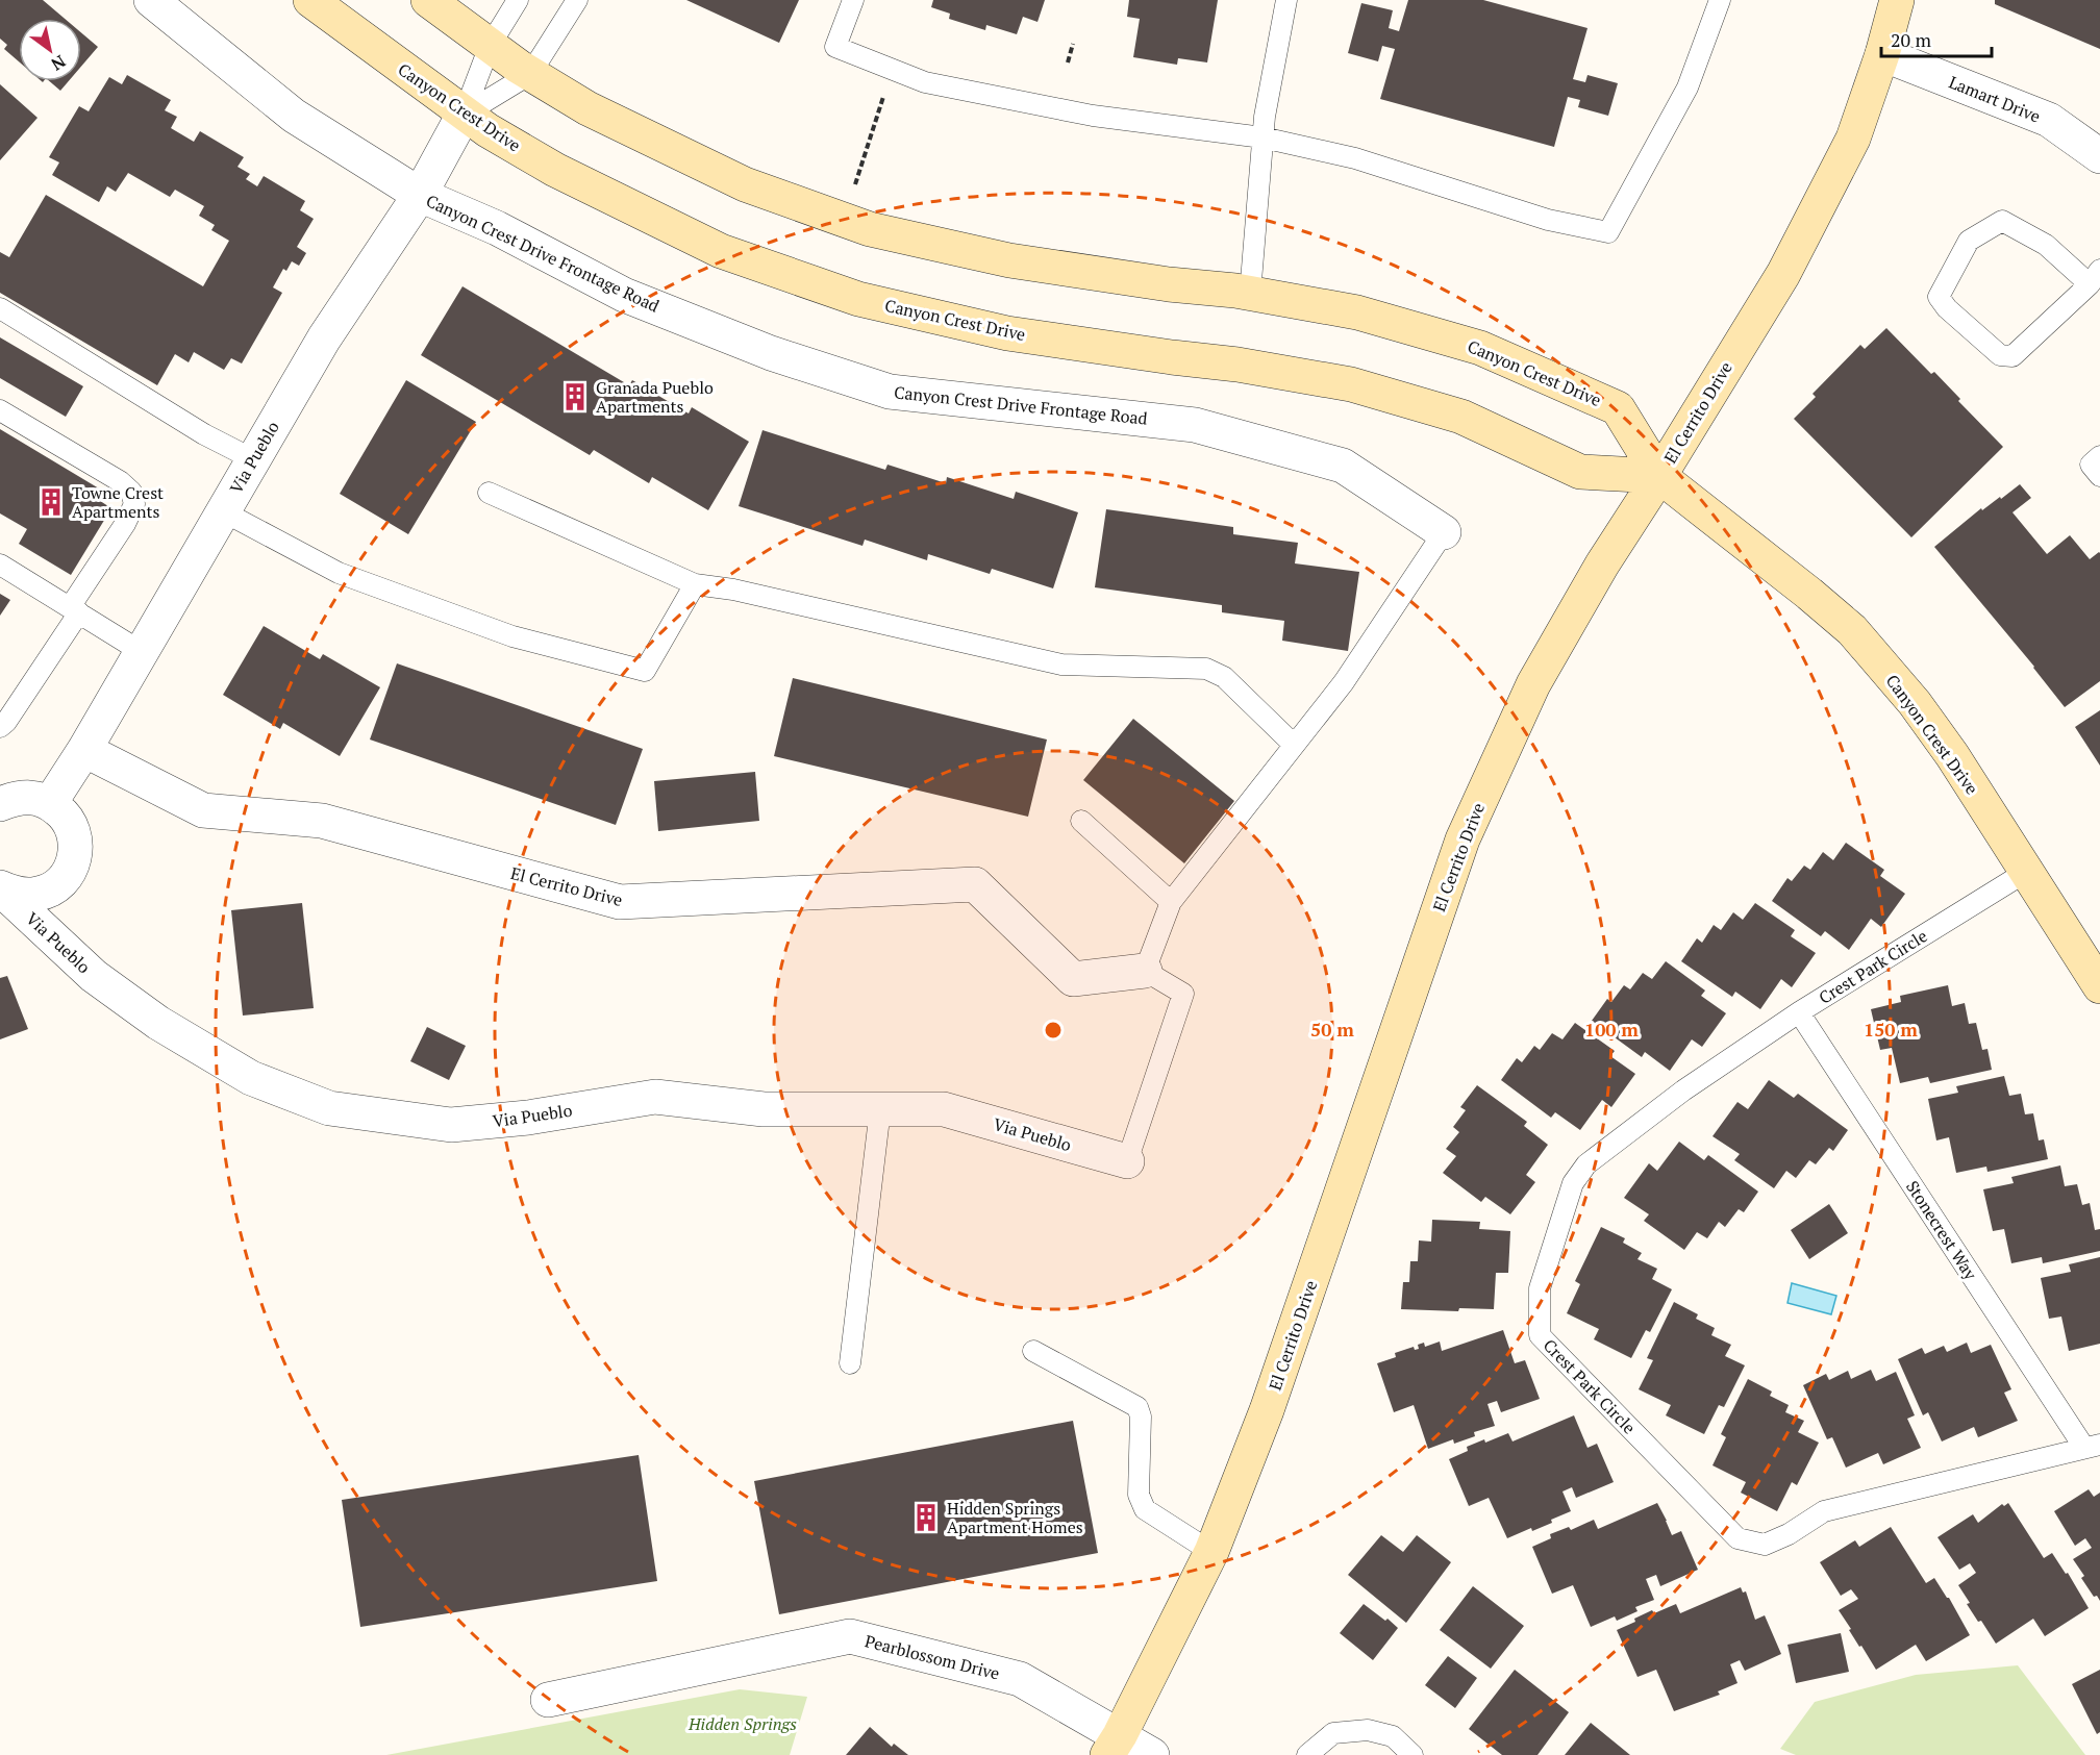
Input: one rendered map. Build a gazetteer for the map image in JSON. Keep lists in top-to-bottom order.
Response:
{
  "streets": {
    "main road": ["Canyon Crest Drive", "El Cerrito Drive"],
    "street": [
      "Lamart Drive",
      "Canyon Crest Drive Frontage Road",
      "Via Pueblo",
      "Pearblossom Drive"
    ],
    "lane": ["Crest Park Circle", "Stonecrest Way"]
  },
  "crossings": [
    ["Lamart Drive", "El Cerrito Drive"],
    ["Canyon Crest Drive", "El Cerrito Drive"],
    ["Canyon Crest Drive", "Via Pueblo"],
    ["Canyon Crest Drive", "Crest Park Circle"],
    ["Canyon Crest Drive Frontage Road", "Via Pueblo"],
    ["El Cerrito Drive", "Via Pueblo"],
    ["El Cerrito Drive", "Pearblossom Drive"],
    ["Crest Park Circle", "Stonecrest Way"]
  ],
  "parks": ["Hidden Springs"],
  "places": {
    "building": ["Granada Pueblo Apartments", "Towne Crest Apartments", "Hidden Springs Apartment Homes"]
  },
  "scale_bar": "20 m",
  "north": "bottom right",
  "rings": ["50 m", "100 m", "150 m"]
}
